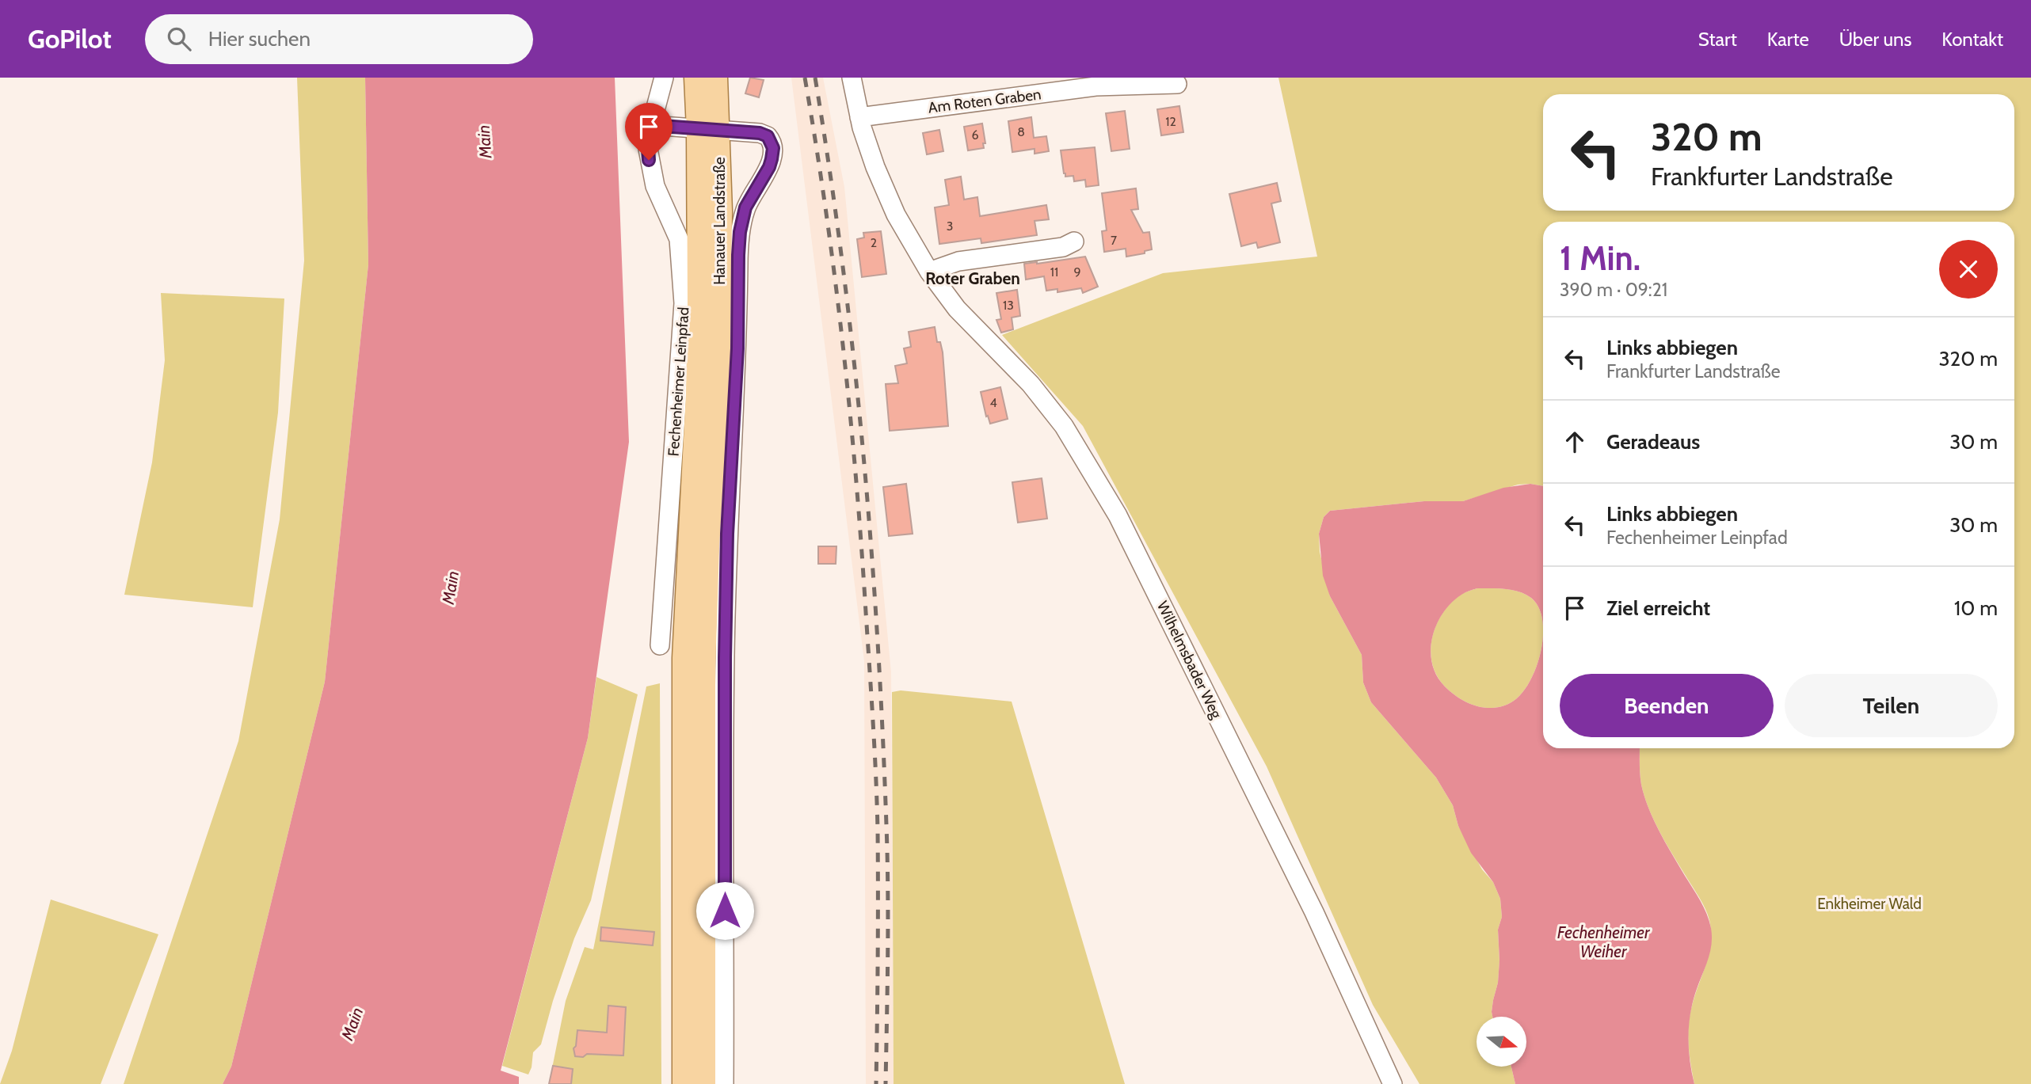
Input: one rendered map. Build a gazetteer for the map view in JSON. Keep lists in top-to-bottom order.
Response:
{
  "streets": {
    "main road": ["Hanauer Landstraße"],
    "street": ["Am Roten Graben", "Fechenheimer Leinpfad", "Wilhelmsbader Weg"]
  },
  "crossings": [
    ["Am Roten Graben", "Wilhelmsbader Weg"]
  ],
  "districts": ["Roter Graben"],
  "water": ["Main", "Fechenheimer Weiher"],
  "parks": ["Enkheimer Wald"],
  "house_numbers": [
    "12",
    "8",
    "6",
    "3",
    "7",
    "2",
    "11",
    "9",
    "13",
    "4"
  ],
  "north": "right",
  "page": {
    "header": "GoPilot",
    "search": "Hier suchen",
    "nav": [
      "Start",
      "Karte",
      "Über uns",
      "Kontakt"
    ],
    "turn": ["320 m", "Frankfurter Landstraße"],
    "heading": ["1 Min.", "390 m · 09:21"],
    "list": [
      {
        "name": "Links abbiegen",
        "note": "Frankfurter Landstraße",
        "value": "320 m"
      },
      {
        "name": "Geradeaus",
        "value": "30 m"
      },
      {
        "name": "Links abbiegen",
        "note": "Fechenheimer Leinpfad",
        "value": "30 m"
      },
      {
        "name": "Ziel erreicht",
        "value": "10 m"
      }
    ],
    "buttons": ["Beenden", "Teilen"]
  }
}
